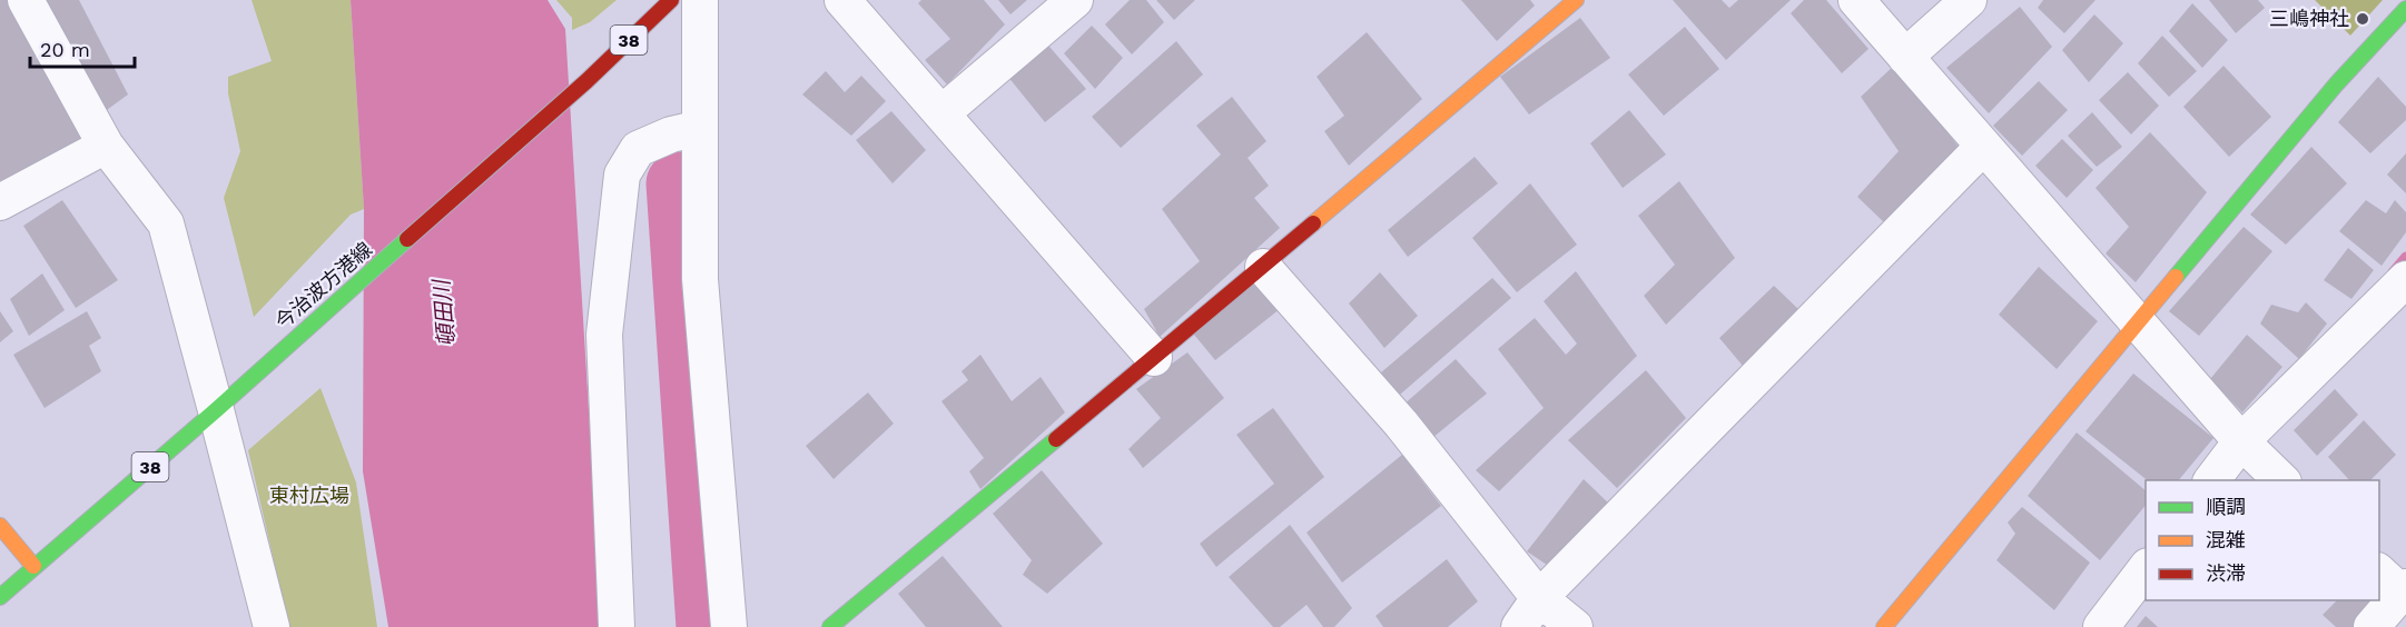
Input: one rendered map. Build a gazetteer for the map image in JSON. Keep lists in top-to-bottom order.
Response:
{
  "streets": {
    "street": ["38", "今治波方港線"]
  },
  "water": ["頓田川"],
  "parks": ["東村広場"],
  "places": ["三嶋神社"],
  "legend": ["順調", "混雑", "渋滞"],
  "scale_bar": "20 m"
}
